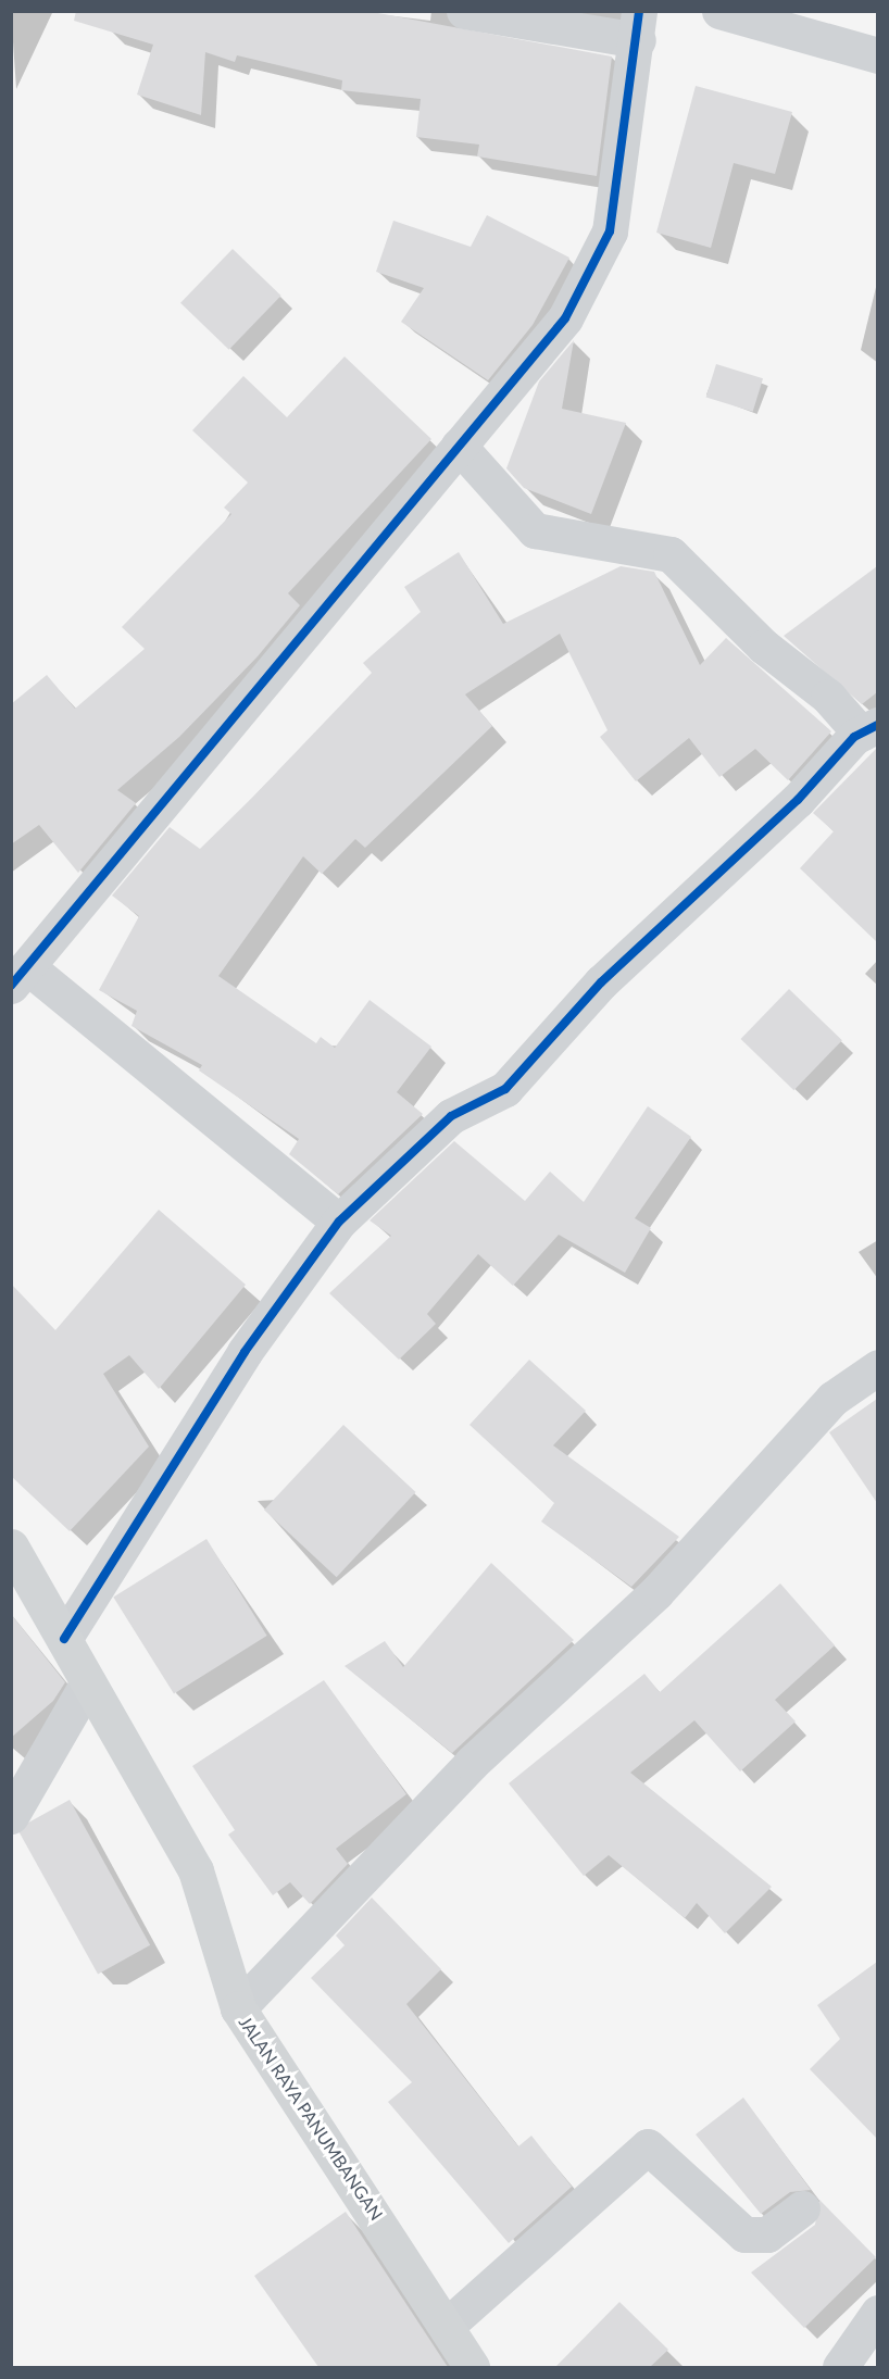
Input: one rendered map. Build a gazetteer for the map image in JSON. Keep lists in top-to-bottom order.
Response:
{
  "streets": {
    "main road": ["JALAN RAYA PANUMBANGAN"]
  }
}
